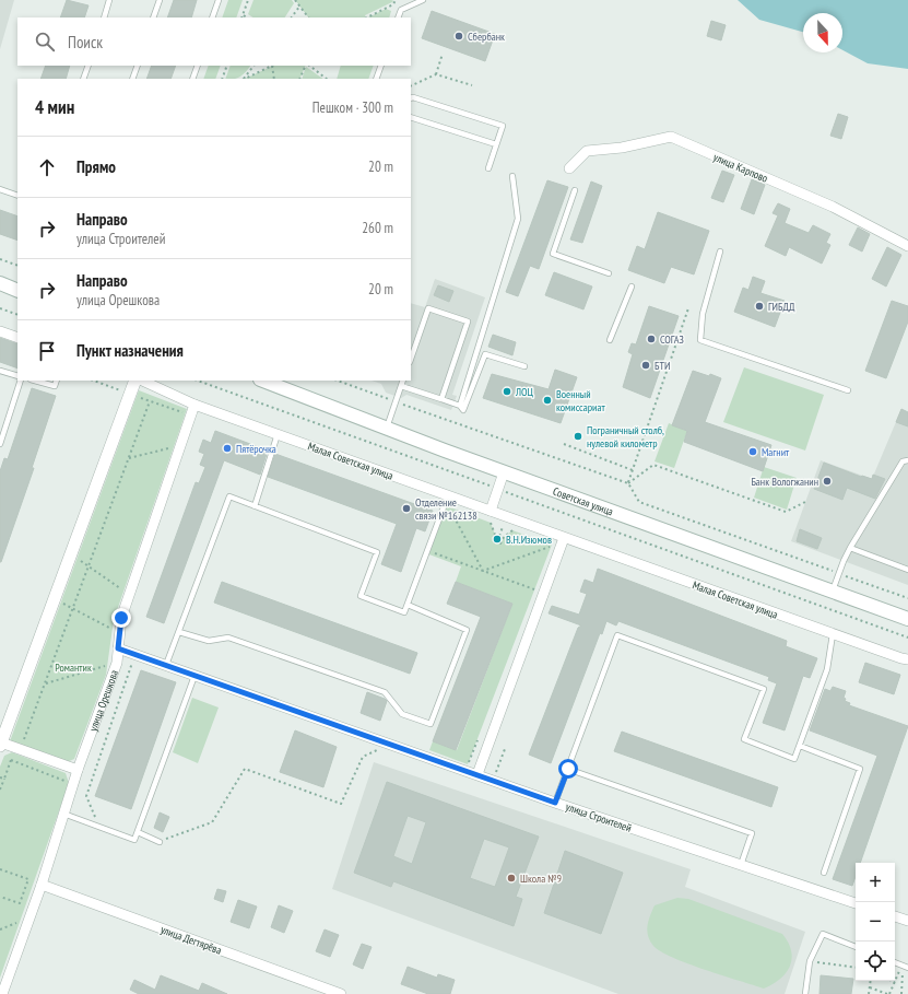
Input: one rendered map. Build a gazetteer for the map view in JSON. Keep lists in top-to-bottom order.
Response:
{
  "streets": {
    "main road": ["Советская улица"],
    "street": [
      "улица Карпово",
      "Малая Советская улица",
      "улица Орешкова",
      "улица Строителей",
      "улица Дегтярёва"
    ]
  },
  "crossings": [
    ["Малая Советская улица", "улица Орешкова"],
    ["улица Орешкова", "улица Строителей"],
    ["улица Орешкова", "улица Дегтярёва"]
  ],
  "parks": ["Романтик"],
  "places": [
    "Сбербанк",
    "ГИБДД",
    "СОГАЗ",
    "БТИ",
    "ЛОЦ",
    "Военный комиссариат",
    "Пограничный столб, нулевой километр",
    "Пятёрочка",
    "Магнит",
    "Банк Вологжанин",
    "Отделение связи №162138",
    "В.Н.Изюмов",
    "Школа №9"
  ],
  "north": "bottom",
  "page": {
    "search": "Поиск",
    "heading": ["4 мин", "Пешком · 300 m"],
    "list": [
      ["Прямо", "20 m"],
      ["Направо", "улица Строителей", "260 m"],
      ["Направо", "улица Орешкова", "20 m"],
      "Пункт назначения"
    ],
    "map_buttons": ["+", "−"]
  }
}
